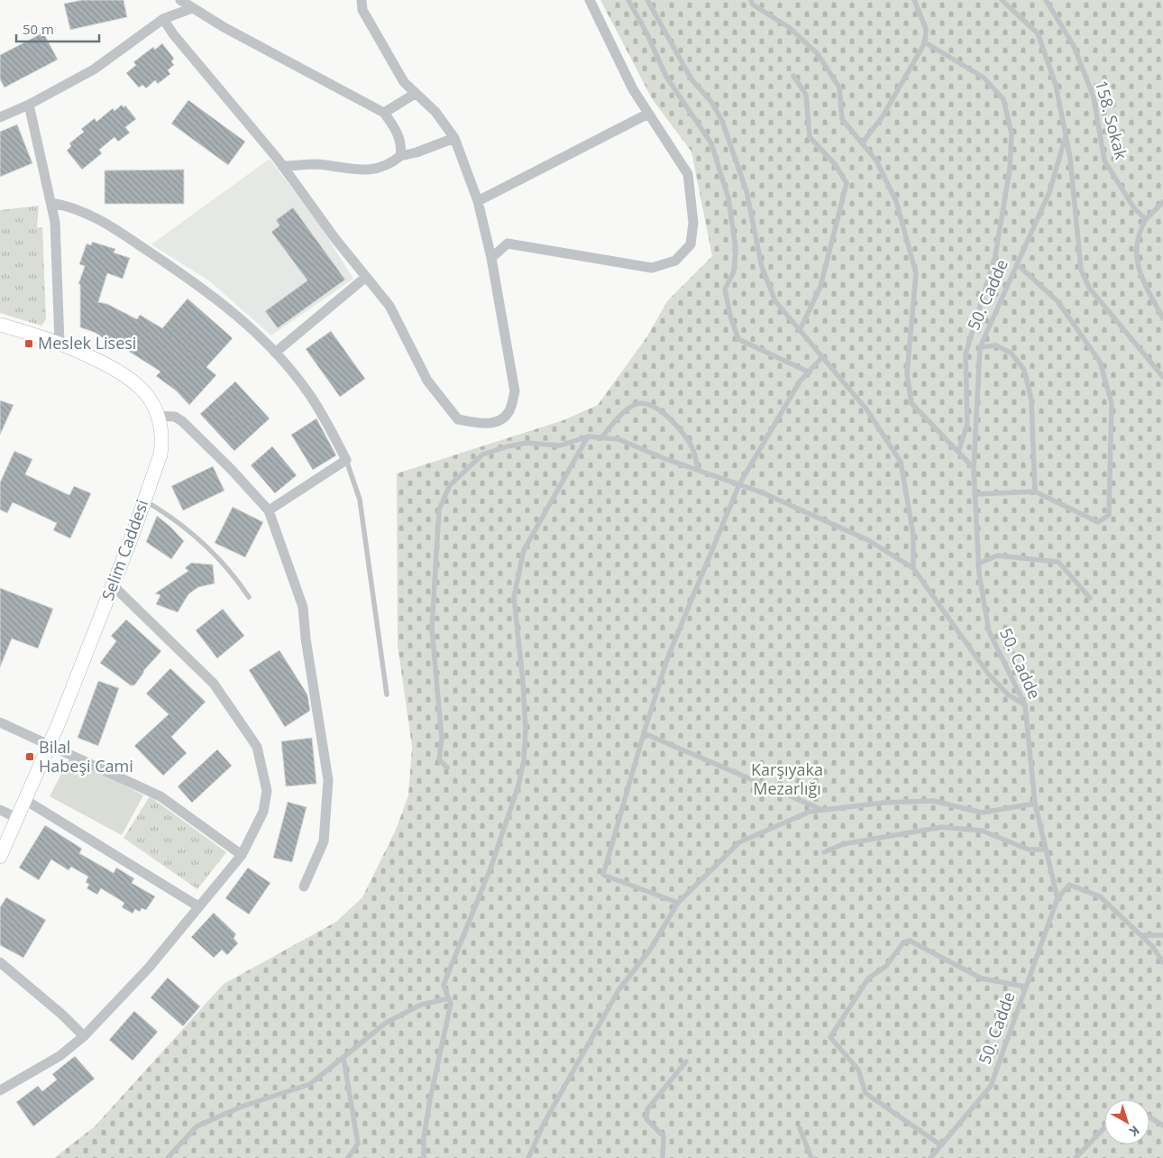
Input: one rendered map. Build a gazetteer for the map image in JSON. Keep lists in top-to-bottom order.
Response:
{
  "streets": {
    "main road": ["Selim Caddesi"],
    "lane": ["158. Sokak", "50. Cadde"]
  },
  "parks": ["Karşıyaka Mezarlığı"],
  "places": {
    "transit": ["Meslek Lisesi", "Bilal Habeşi Cami"]
  },
  "scale_bar": "50 m",
  "north": "bottom right"
}
